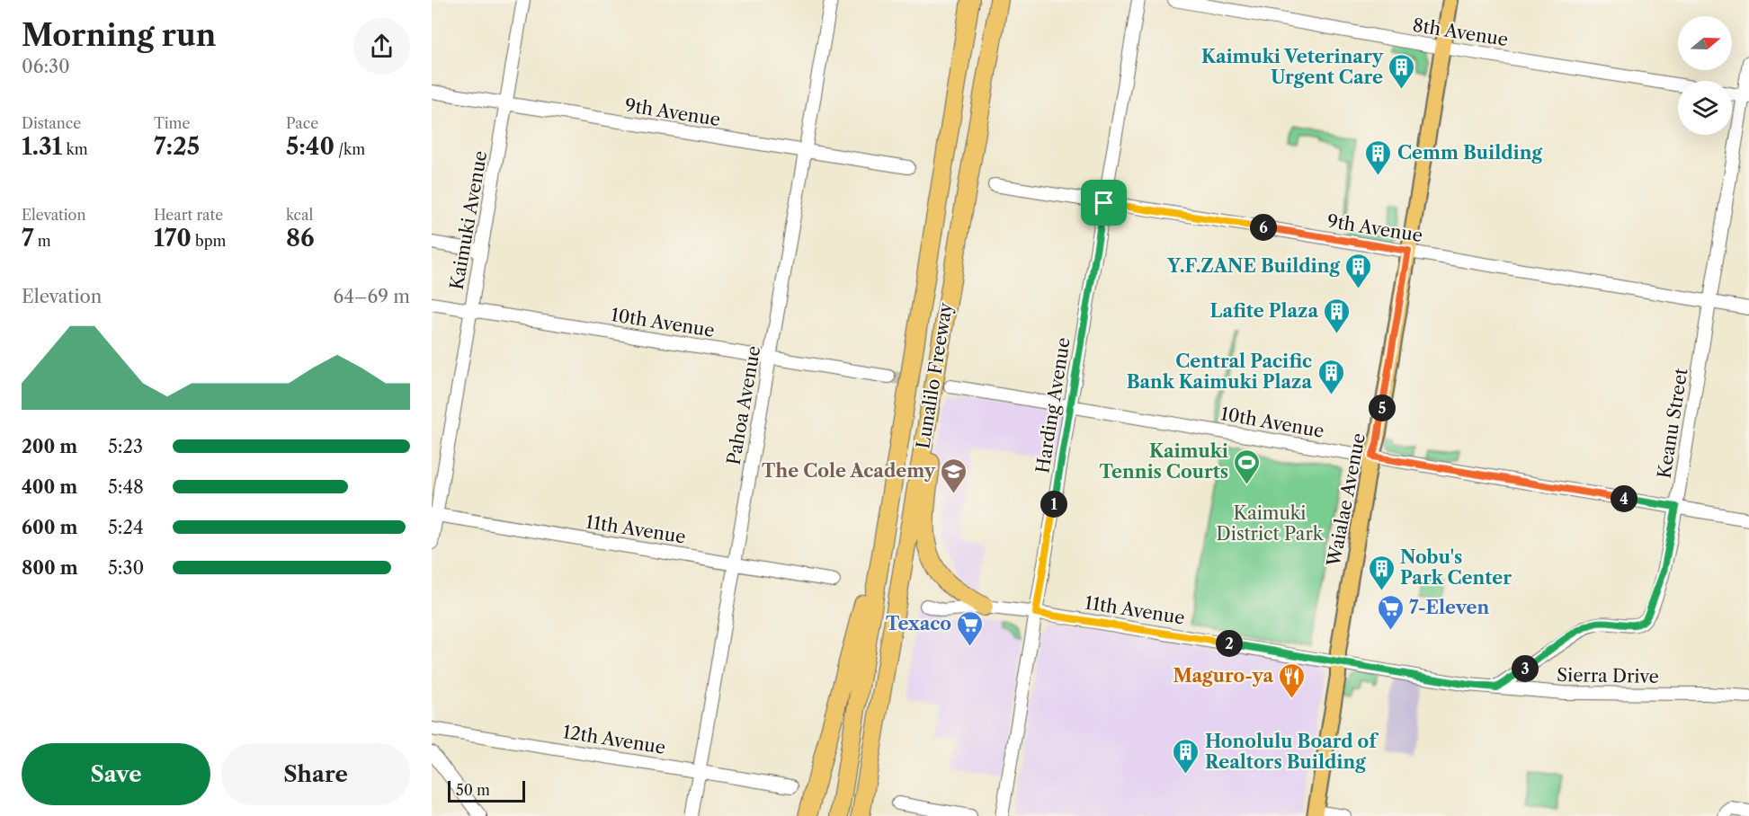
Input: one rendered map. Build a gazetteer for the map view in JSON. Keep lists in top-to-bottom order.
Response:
{
  "streets": {
    "highway": ["Lunalilo Freeway"],
    "main road": ["Waialae Avenue"],
    "street": [
      "8th Avenue",
      "9th Avenue",
      "Kaimuki Avenue",
      "10th Avenue",
      "Pahoa Avenue",
      "Harding Avenue",
      "Keanu Street",
      "11th Avenue",
      "Sierra Drive",
      "12th Avenue"
    ]
  },
  "crossings": [
    ["8th Avenue", "Waialae Avenue"],
    ["9th Avenue", "Kaimuki Avenue"],
    ["9th Avenue", "Pahoa Avenue"],
    ["9th Avenue", "Harding Avenue"],
    ["9th Avenue", "Keanu Street"],
    ["9th Avenue", "Waialae Avenue"],
    ["Kaimuki Avenue", "10th Avenue"],
    ["Kaimuki Avenue", "11th Avenue"],
    ["10th Avenue", "Pahoa Avenue"],
    ["10th Avenue", "Harding Avenue"],
    ["10th Avenue", "Keanu Street"],
    ["10th Avenue", "Waialae Avenue"],
    ["Pahoa Avenue", "11th Avenue"],
    ["Pahoa Avenue", "12th Avenue"],
    ["Harding Avenue", "11th Avenue"],
    ["Keanu Street", "Sierra Drive"],
    ["Waialae Avenue", "11th Avenue"],
    ["Waialae Avenue", "Sierra Drive"],
    ["11th Avenue", "Sierra Drive"]
  ],
  "parks": ["Kaimuki District Park"],
  "places": {
    "building": [
      "Kaimuki Veterinary Urgent Care",
      "Cemm Building",
      "Y.F.ZANE Building",
      "Lafite Plaza",
      "Central Pacific Bank Kaimuki Plaza",
      "Nobu's Park Center",
      "Honolulu Board of Realtors Building"
    ],
    "sports": ["Kaimuki Tennis Courts"],
    "school or university": ["The Cole Academy"],
    "supermarket": ["7-Eleven", "Texaco"],
    "restaurant": ["Maguro-ya"]
  },
  "scale_bar": "50 m",
  "north": "right",
  "page": {
    "heading": ["Morning run", "06:30"],
    "stats": [
      ["Distance", "1.31 km"],
      ["Time", "7:25"],
      ["Pace", "5:40 /km"],
      ["Elevation", "7 m"],
      ["Heart rate", "170 bpm"],
      ["kcal", "86"]
    ],
    "pins": [
      "6",
      "5",
      "4",
      "1",
      "2",
      "3"
    ],
    "chart": ["Elevation", "64–69 m"],
    "list": [
      {
        "name": "200 m",
        "note": "5:23"
      },
      {
        "name": "400 m",
        "note": "5:48"
      },
      {
        "name": "600 m",
        "note": "5:24"
      },
      {
        "name": "800 m",
        "note": "5:30"
      }
    ],
    "buttons": ["Save", "Share"],
    "scale": "50 m"
  }
}
